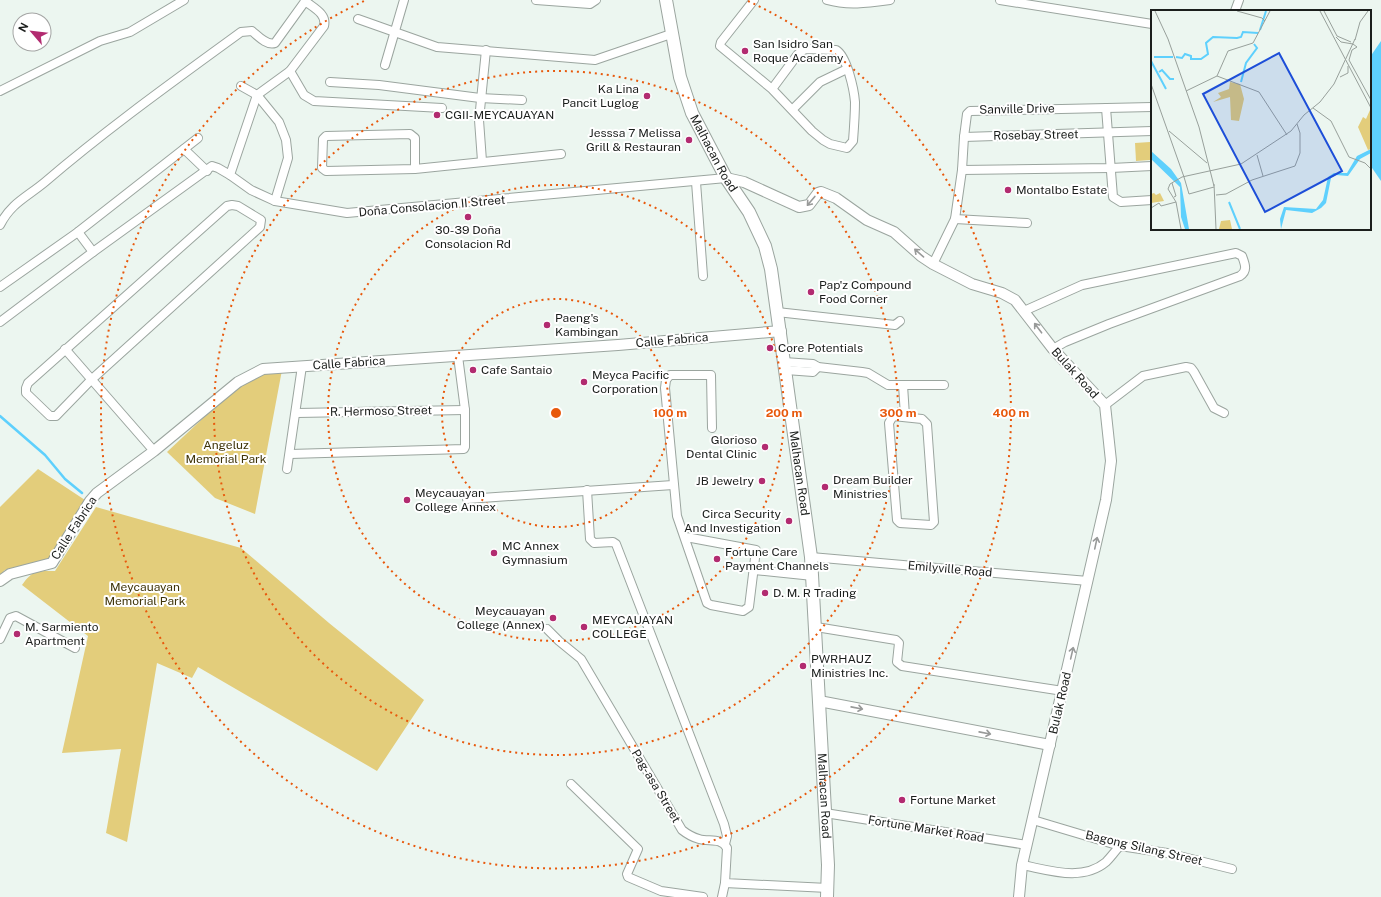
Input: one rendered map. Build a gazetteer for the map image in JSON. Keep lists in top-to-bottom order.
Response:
{
  "streets": {
    "main road": ["Malhacan Road"],
    "street": [
      "Sanville Drive",
      "Rosebay Street",
      "Doña Consolacion II Street",
      "Calle Fabrica",
      "Bulak Road",
      "R. Hermoso Street",
      "Emilyville Road",
      "Pag-asa Street",
      "Fortune Market Road",
      "Bagong Silang Street"
    ]
  },
  "crossings": [
    ["Sanville Drive", "Rosebay Street"],
    ["Sanville Drive", "Bulak Road"],
    ["Malhacan Road", "Doña Consolacion II Street"],
    ["Malhacan Road", "Calle Fabrica"],
    ["Malhacan Road", "Bulak Road"],
    ["Malhacan Road", "Emilyville Road"],
    ["Malhacan Road", "Fortune Market Road"],
    ["Doña Consolacion II Street", "Bulak Road"],
    ["Bulak Road", "Emilyville Road"],
    ["Bulak Road", "Fortune Market Road"],
    ["Bulak Road", "Bagong Silang Street"]
  ],
  "parks": ["Angeluz Memorial Park", "Meycauayan Memorial Park"],
  "places": [
    "San Isidro San Roque Academy",
    "Ka Lina Pancit Luglog",
    "CGII-MEYCAUAYAN",
    "Jesssa 7 Melissa Grill & Restauran",
    "Montalbo Estate",
    "30-39 Doña Consolacion Rd",
    "Pap'z Compound Food Corner",
    "Paeng's Kambingan",
    "Core Potentials",
    "Cafe Santaio",
    "Meyca Pacific Corporation",
    "Glorioso Dental Clinic",
    "JB Jewelry",
    "Dream Builder Ministries",
    "Meycauayan College Annex",
    "Circa Security And Investigation",
    "MC Annex Gymnasium",
    "Fortune Care Payment Channels",
    "D. M. R Trading",
    "Meycauayan College (Annex)",
    "MEYCAUAYAN COLLEGE",
    "M. Sarmiento Apartment",
    "PWRHAUZ Ministries Inc.",
    "Fortune Market"
  ],
  "north": "top left",
  "rings": [
    "100 m",
    "200 m",
    "300 m",
    "400 m"
  ]
}
